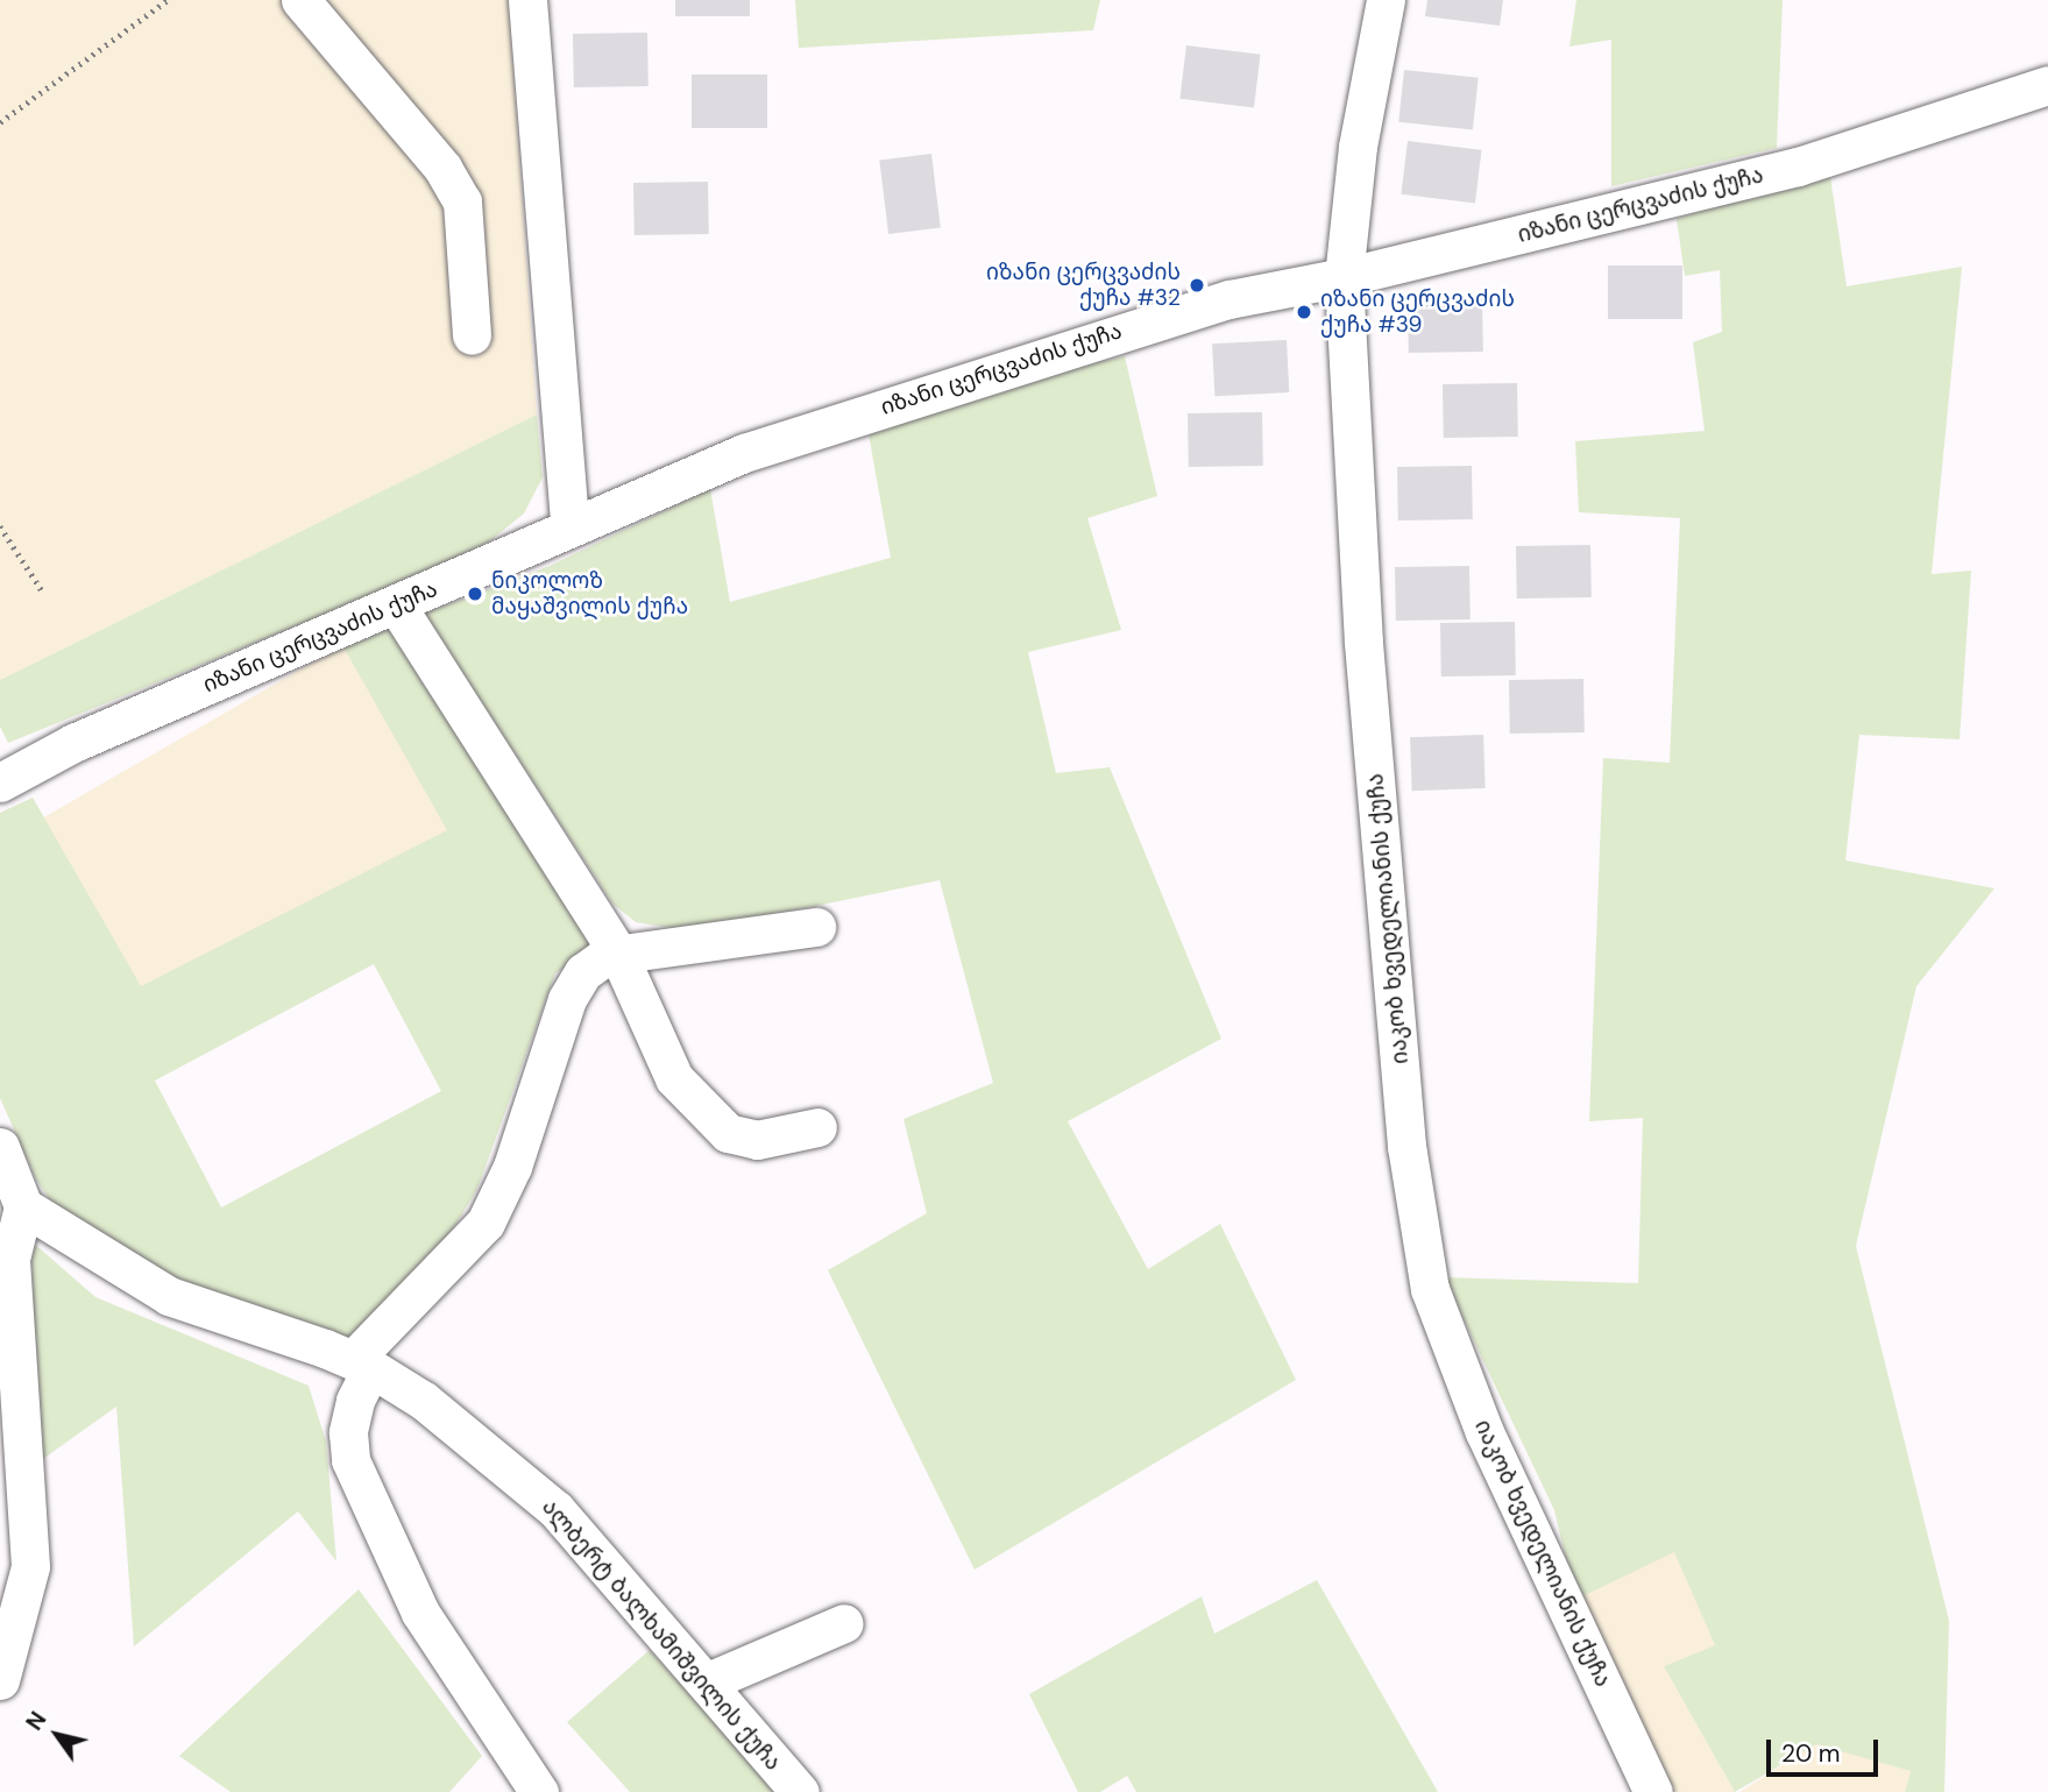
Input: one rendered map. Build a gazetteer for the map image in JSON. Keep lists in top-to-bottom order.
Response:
{
  "streets": {
    "street": ["იზანი ცერცვაძის ქუჩა", "იაკობ ხვედელიანის ქუჩა", "ალბერტ ბალხამიშვილის ქუჩა"]
  },
  "crossings": [
    ["იზანი ცერცვაძის ქუჩა", "იაკობ ხვედელიანის ქუჩა"]
  ],
  "places": ["იზანი ცერცვაძის ქუჩა #32", "იზანი ცერცვაძის ქუჩა #39", "ნიკოლოზ მაყაშვილის ქუჩა"],
  "scale_bar": "20 m",
  "north": "top left"
}
